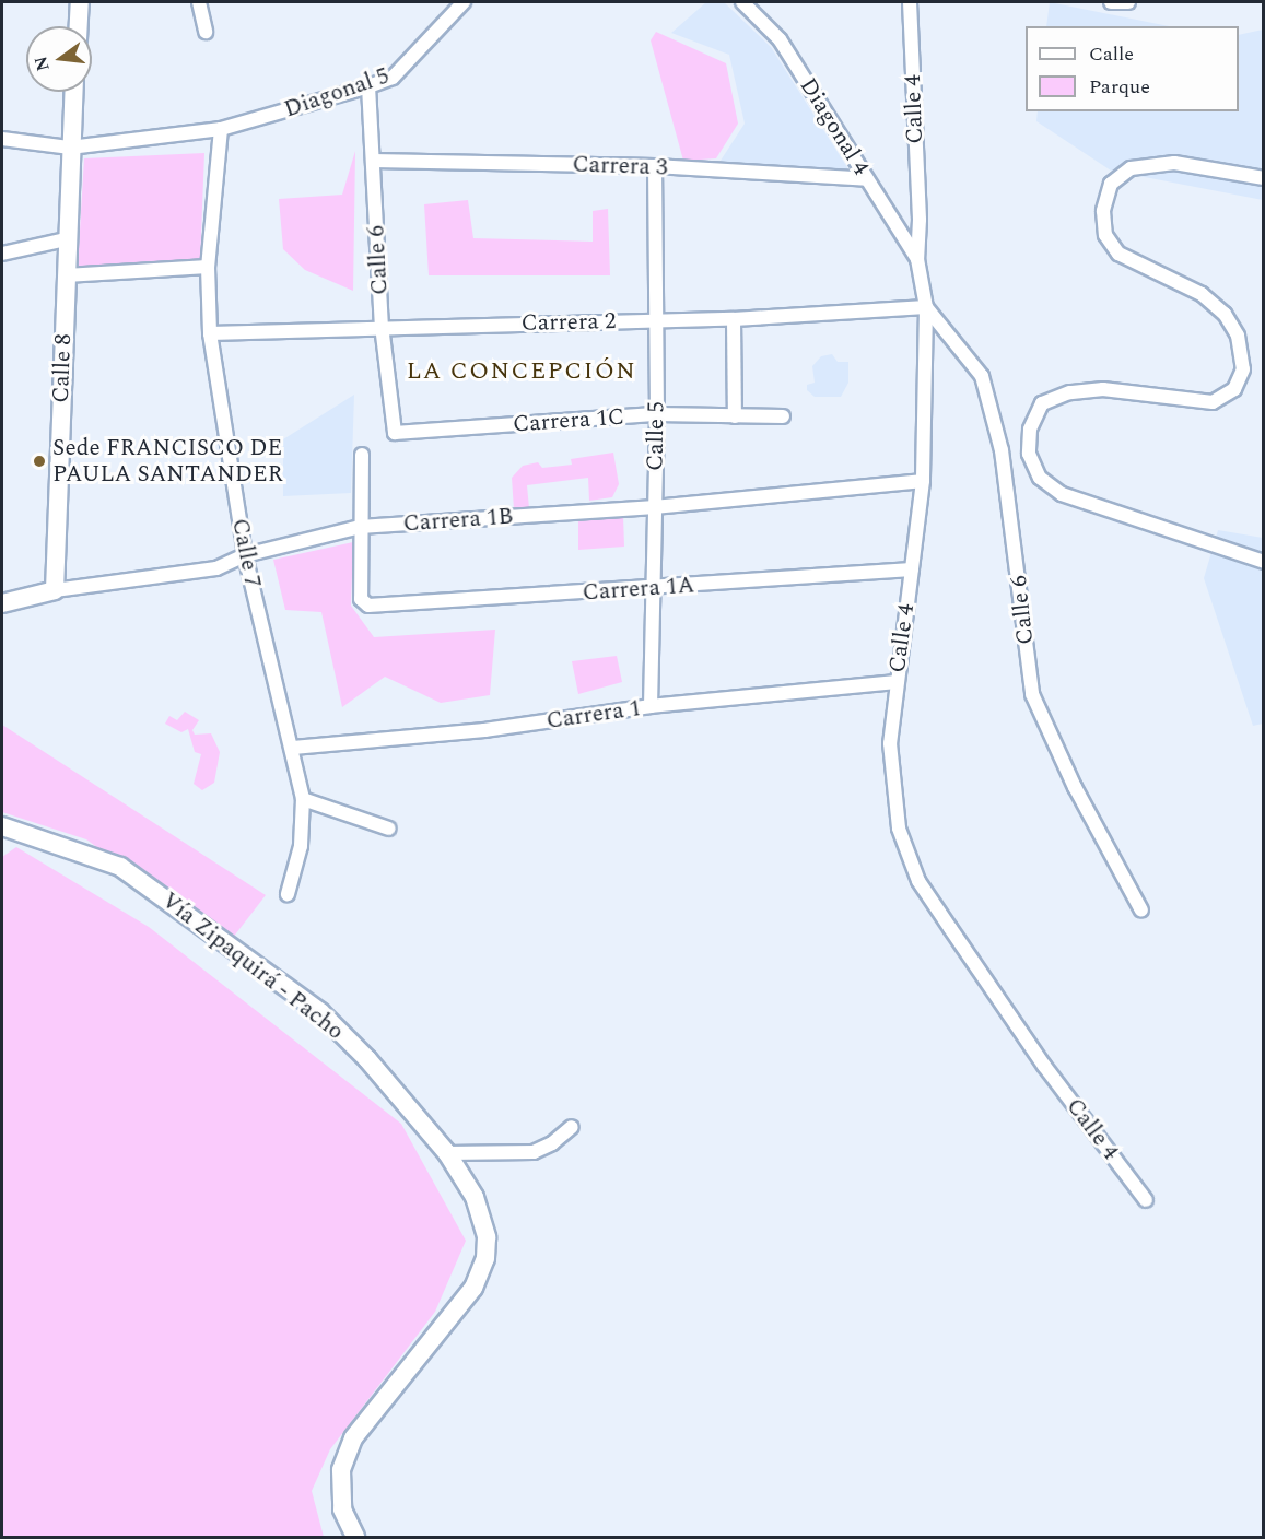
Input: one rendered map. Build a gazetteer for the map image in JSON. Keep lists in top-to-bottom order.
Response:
{
  "streets": {
    "main road": ["Calle 8", "Carrera 1B", "Vía Zipaquirá - Pacho"],
    "street": [
      "Diagonal 5",
      "Calle 4",
      "Diagonal 4",
      "Carrera 3",
      "Calle 6",
      "Carrera 2",
      "Carrera 1C",
      "Calle 5",
      "Calle 7",
      "Carrera 1A",
      "Carrera 1"
    ]
  },
  "crossings": [
    ["Diagonal 5", "Calle 6"],
    ["Diagonal 5", "Calle 7"],
    ["Calle 4", "Diagonal 4"],
    ["Calle 4", "Calle 6"],
    ["Calle 4", "Carrera 2"],
    ["Calle 4", "Carrera 1B"],
    ["Calle 4", "Carrera 1A"],
    ["Calle 4", "Carrera 1"],
    ["Diagonal 4", "Carrera 3"],
    ["Carrera 3", "Calle 6"],
    ["Carrera 3", "Calle 5"],
    ["Calle 6", "Carrera 2"],
    ["Calle 6", "Carrera 1C"],
    ["Carrera 2", "Calle 5"],
    ["Carrera 2", "Calle 7"],
    ["Calle 8", "Carrera 1B"],
    ["Carrera 1C", "Calle 5"],
    ["Calle 5", "Carrera 1B"],
    ["Calle 5", "Carrera 1A"],
    ["Calle 5", "Carrera 1"],
    ["Carrera 1B", "Calle 7"],
    ["Carrera 1B", "Carrera 1A"],
    ["Calle 7", "Carrera 1"]
  ],
  "districts": ["LA CONCEPCIÓN"],
  "places": ["Sede FRANCISCO DE PAULA SANTANDER"],
  "legend": ["Calle", "Parque"],
  "north": "left"
}
